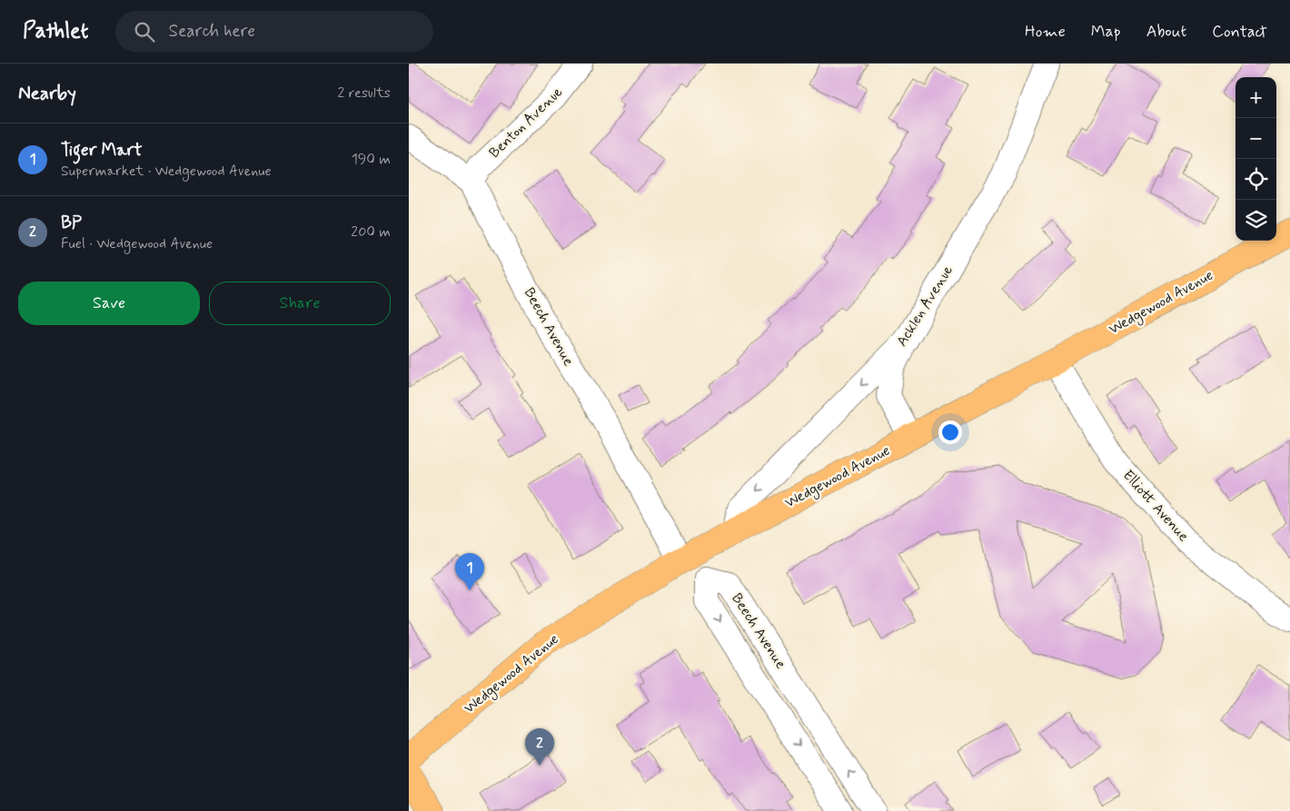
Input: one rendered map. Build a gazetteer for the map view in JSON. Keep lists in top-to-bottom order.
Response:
{
  "streets": {
    "main road": ["Wedgewood Avenue"],
    "street": [
      "Benton Avenue",
      "Acklen Avenue",
      "Beech Avenue",
      "Elliott Avenue"
    ]
  },
  "crossings": [
    ["Benton Avenue", "Beech Avenue"],
    ["Wedgewood Avenue", "Acklen Avenue"],
    ["Wedgewood Avenue", "Beech Avenue"],
    ["Wedgewood Avenue", "Elliott Avenue"]
  ],
  "one_way": ["Acklen Avenue"],
  "page": {
    "header": "Pathlet",
    "search": "Search here",
    "nav": [
      "Home",
      "Map",
      "About",
      "Contact"
    ],
    "heading": ["Nearby", "2 results"],
    "map_buttons": ["+", "−"],
    "list": [
      {
        "mark": "1",
        "name": "Tiger Mart",
        "note": "Supermarket · Wedgewood Avenue",
        "value": "190 m"
      },
      {
        "mark": "2",
        "name": "BP",
        "note": "Fuel · Wedgewood Avenue",
        "value": "200 m"
      }
    ],
    "buttons": ["Save", "Share"],
    "pins": ["1", "2"]
  }
}
